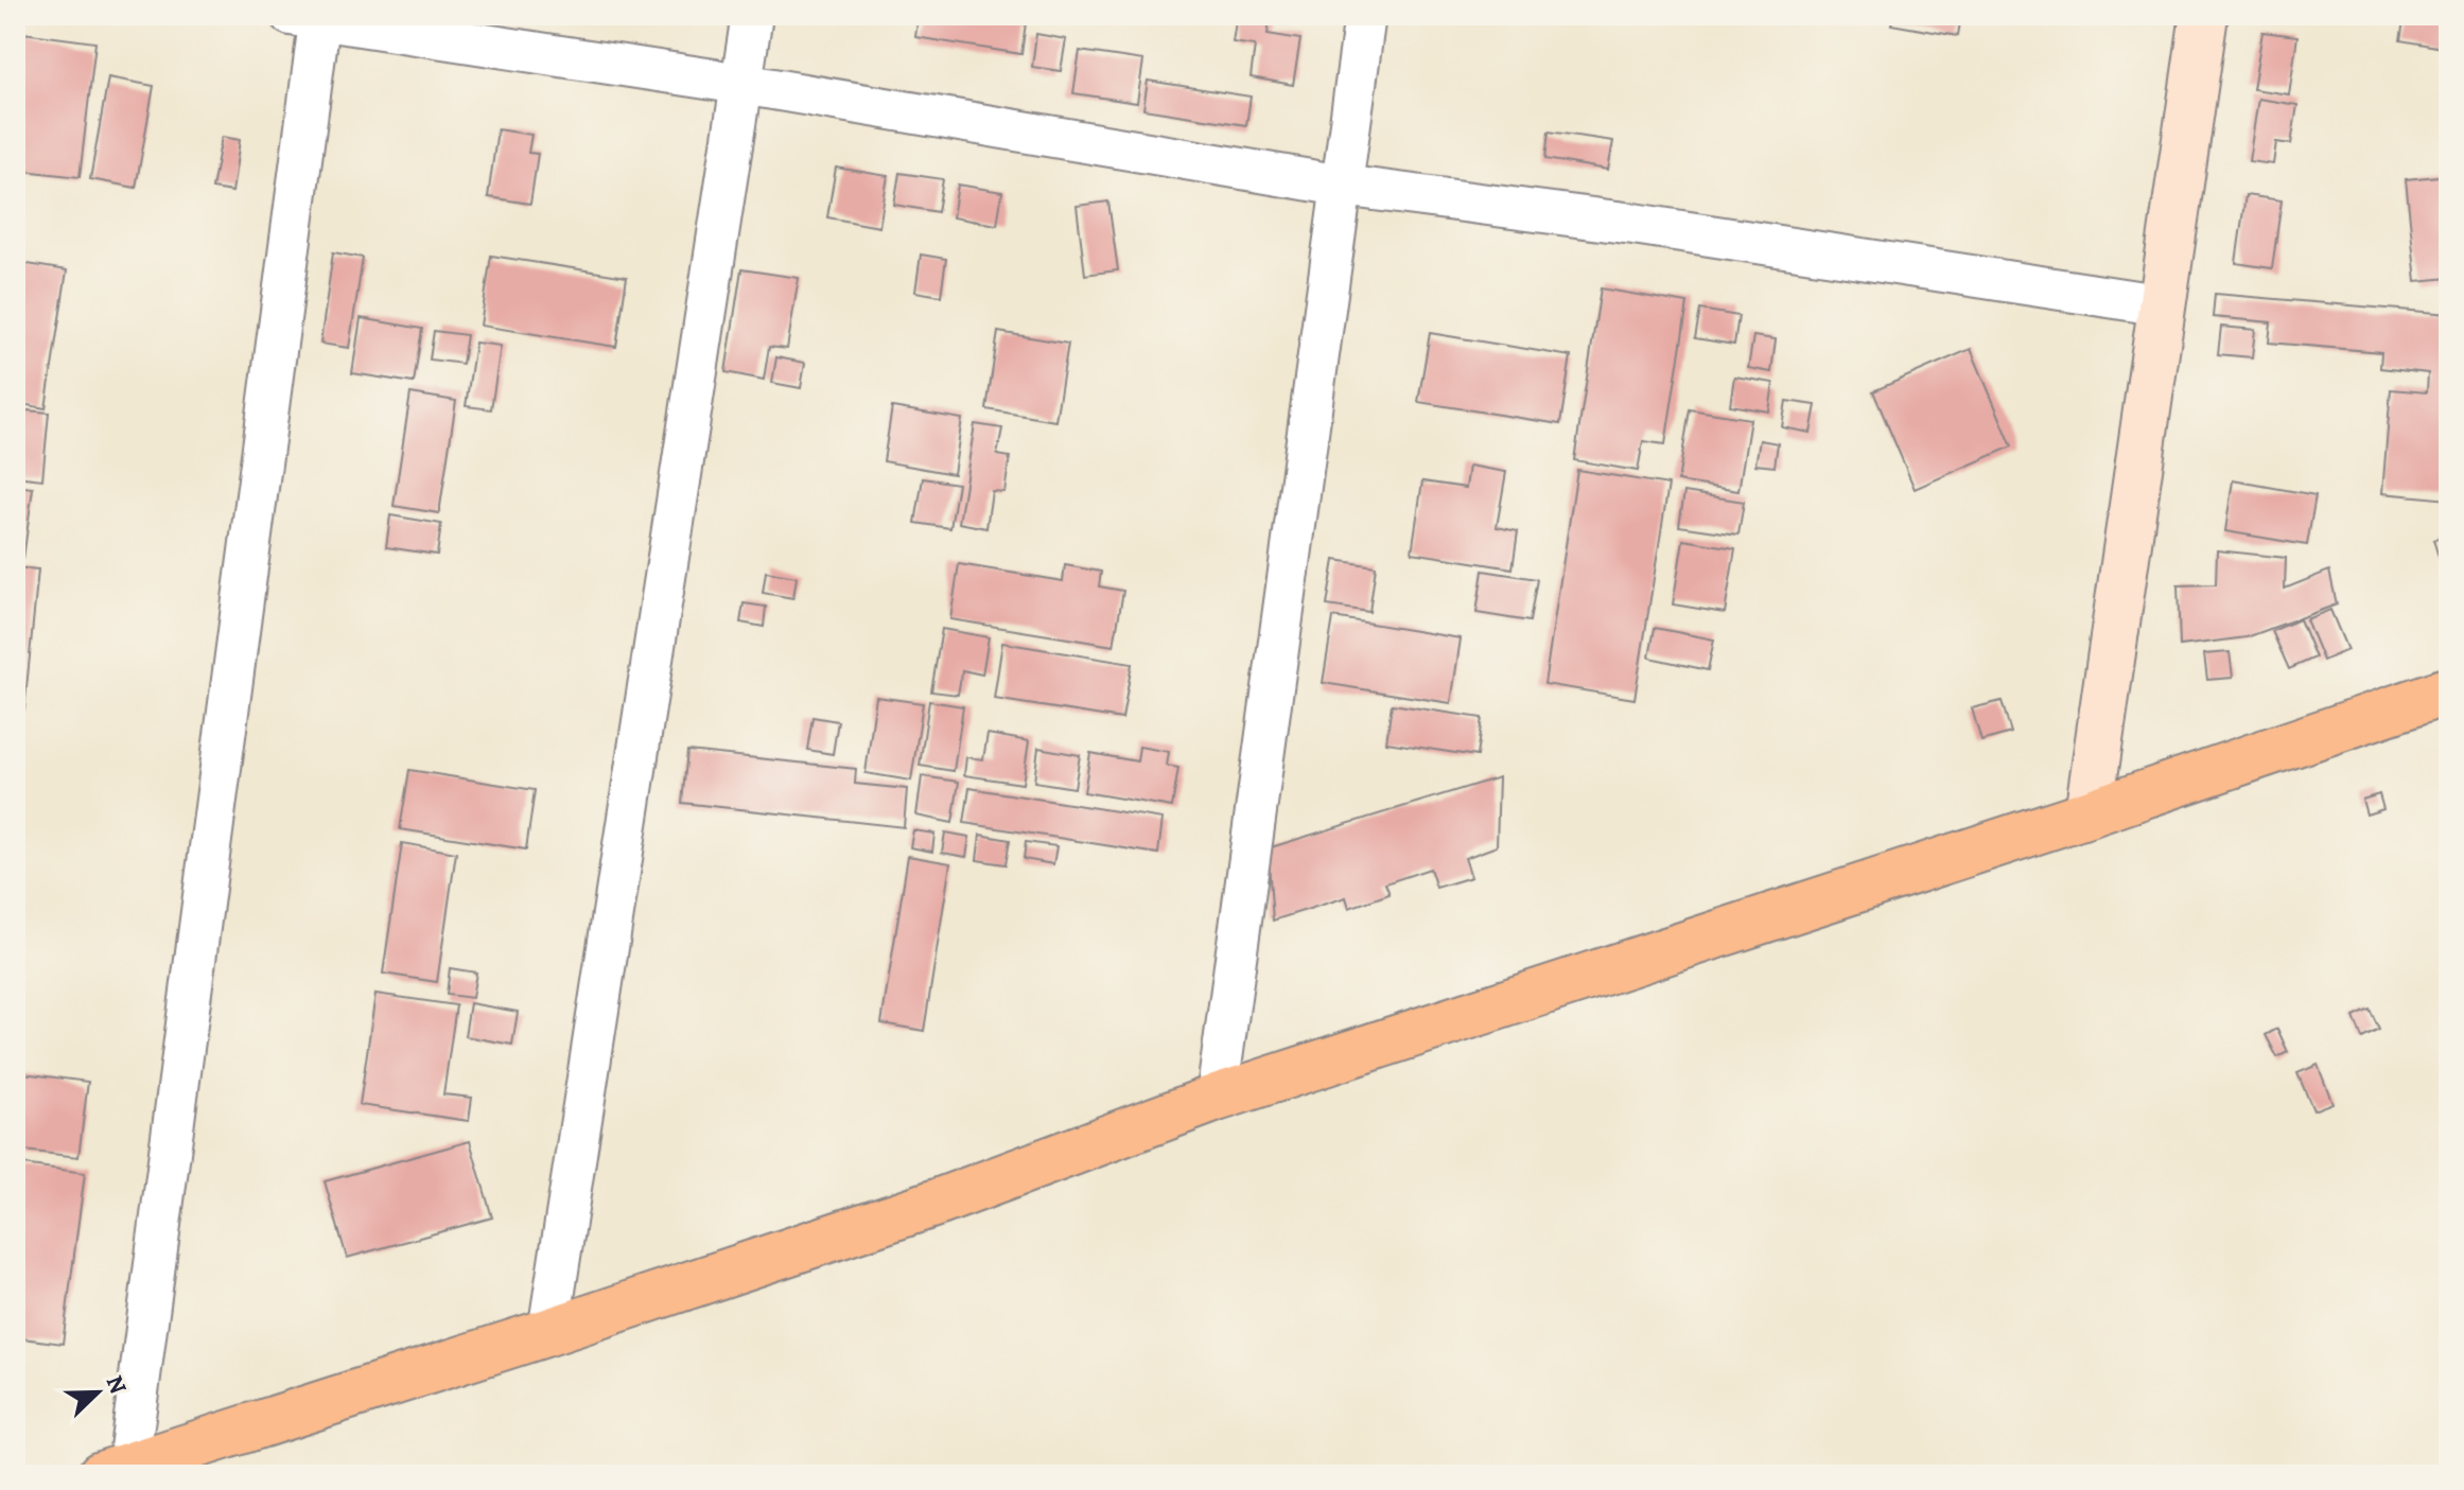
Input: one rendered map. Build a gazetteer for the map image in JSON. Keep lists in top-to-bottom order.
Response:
{
  "north": "top right"
}
